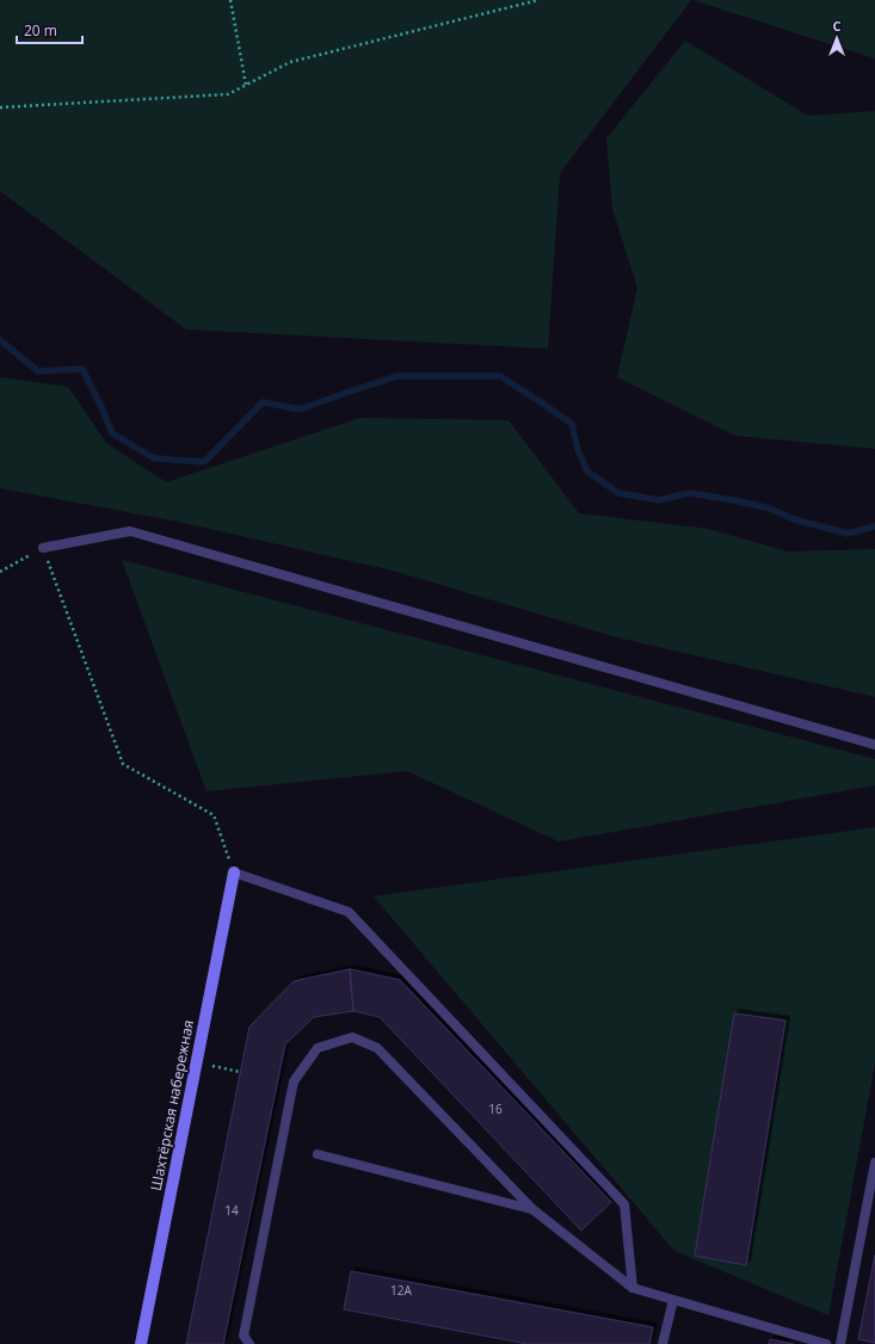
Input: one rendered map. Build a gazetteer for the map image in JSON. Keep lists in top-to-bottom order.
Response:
{
  "streets": {
    "street": ["Шахтёрская набережная"]
  },
  "house_numbers": ["16", "14", "12А"],
  "scale_bar": "20 m",
  "north": "top"
}
